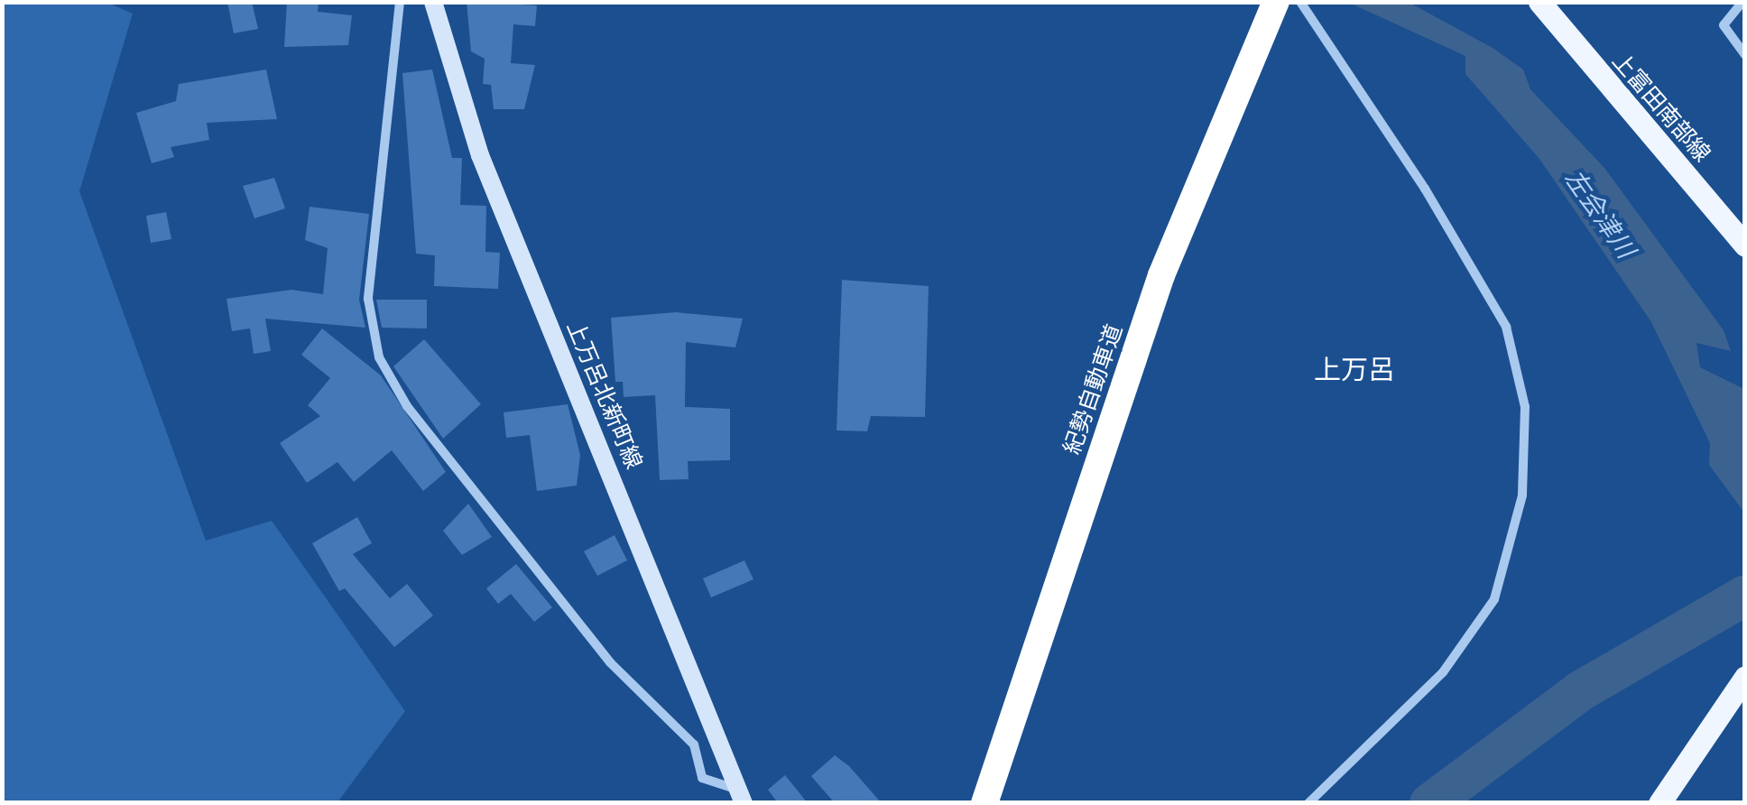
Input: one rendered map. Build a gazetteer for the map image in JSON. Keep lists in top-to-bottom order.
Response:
{
  "streets": {
    "highway": ["紀勢自動車道"],
    "main road": ["上富田南部線", "上万呂北新町線"]
  },
  "districts": ["上万呂"],
  "water": ["左会津川"]
}
